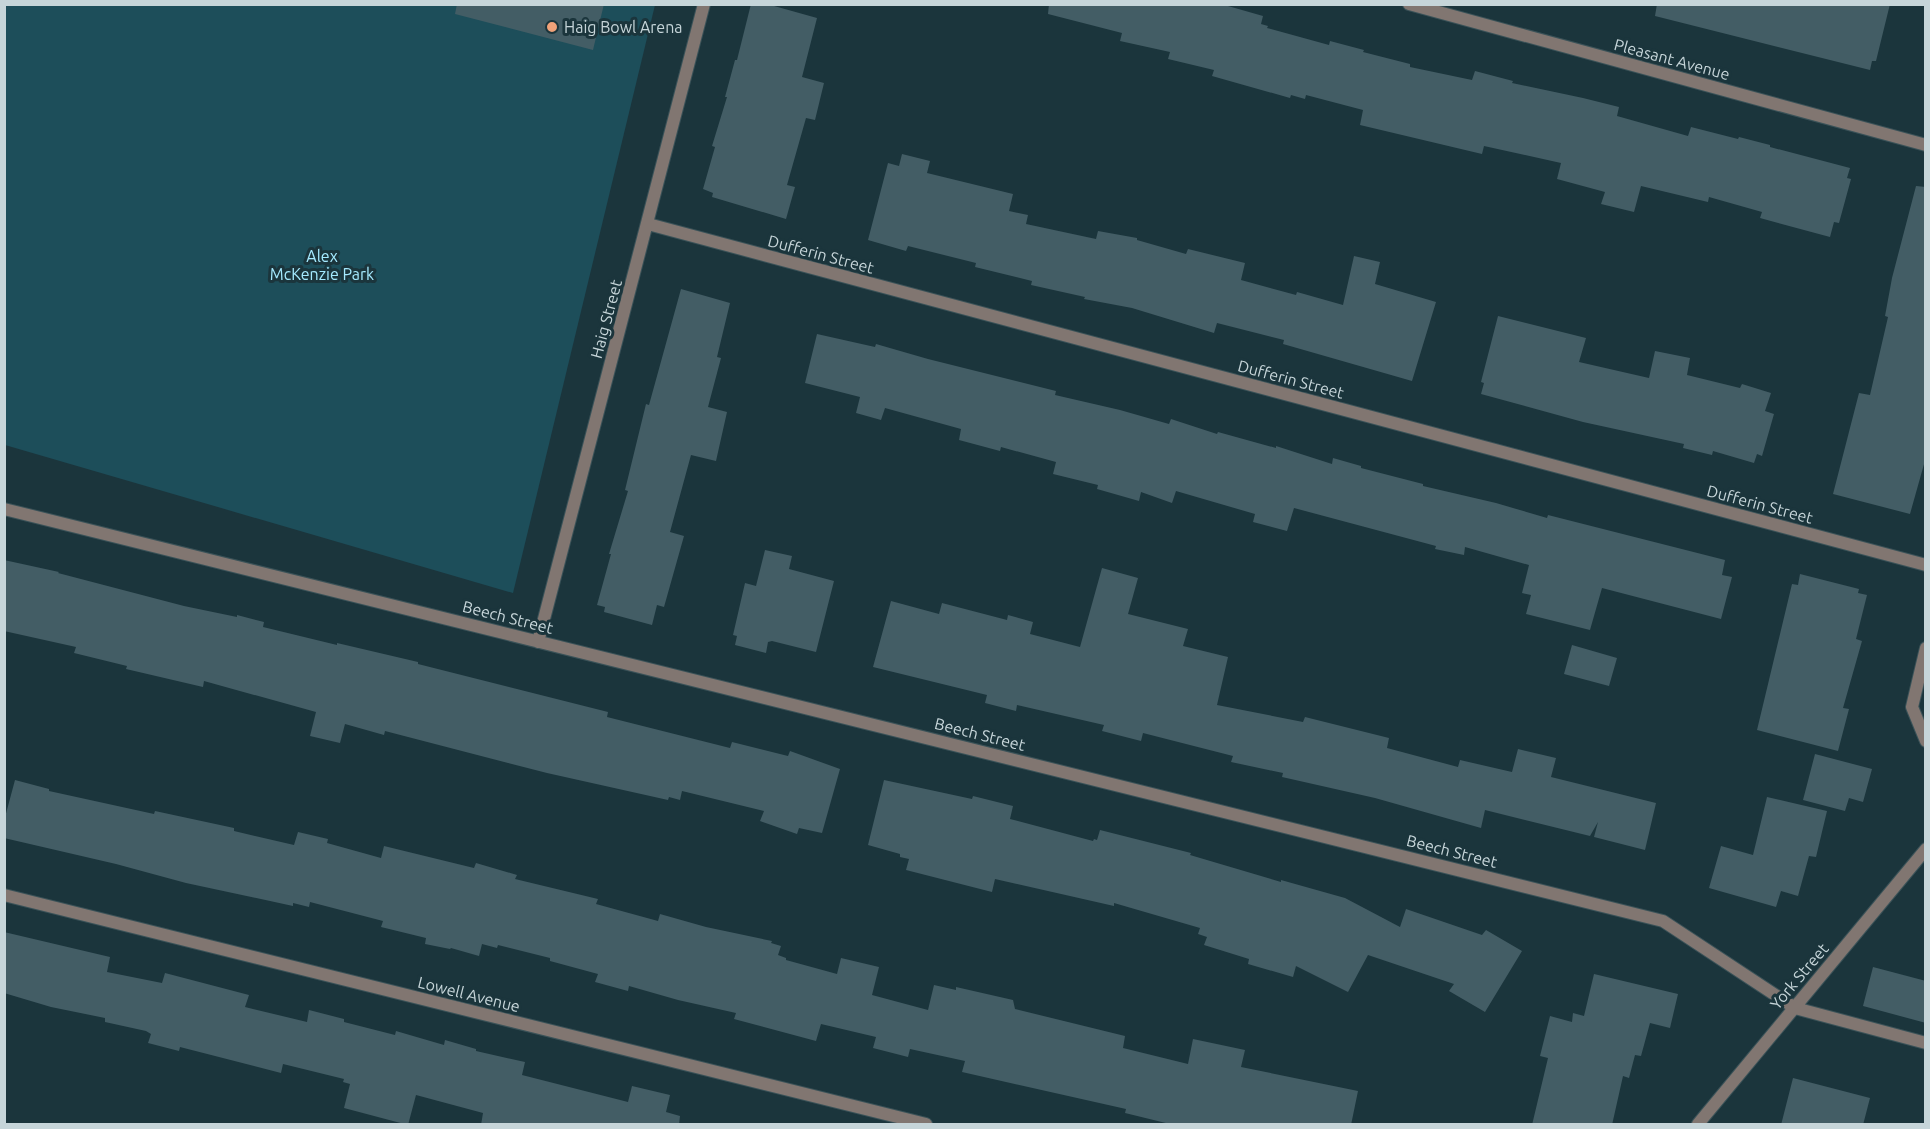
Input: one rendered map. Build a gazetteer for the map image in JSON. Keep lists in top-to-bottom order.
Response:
{
  "streets": {
    "street": [
      "Pleasant Avenue",
      "Dufferin Street",
      "Haig Street",
      "Beech Street",
      "York Street",
      "Lowell Avenue"
    ]
  },
  "crossings": [
    ["Dufferin Street", "Haig Street"],
    ["Haig Street", "Beech Street"],
    ["Beech Street", "York Street"]
  ],
  "parks": ["Alex McKenzie Park"],
  "places": ["Haig Bowl Arena"]
}
